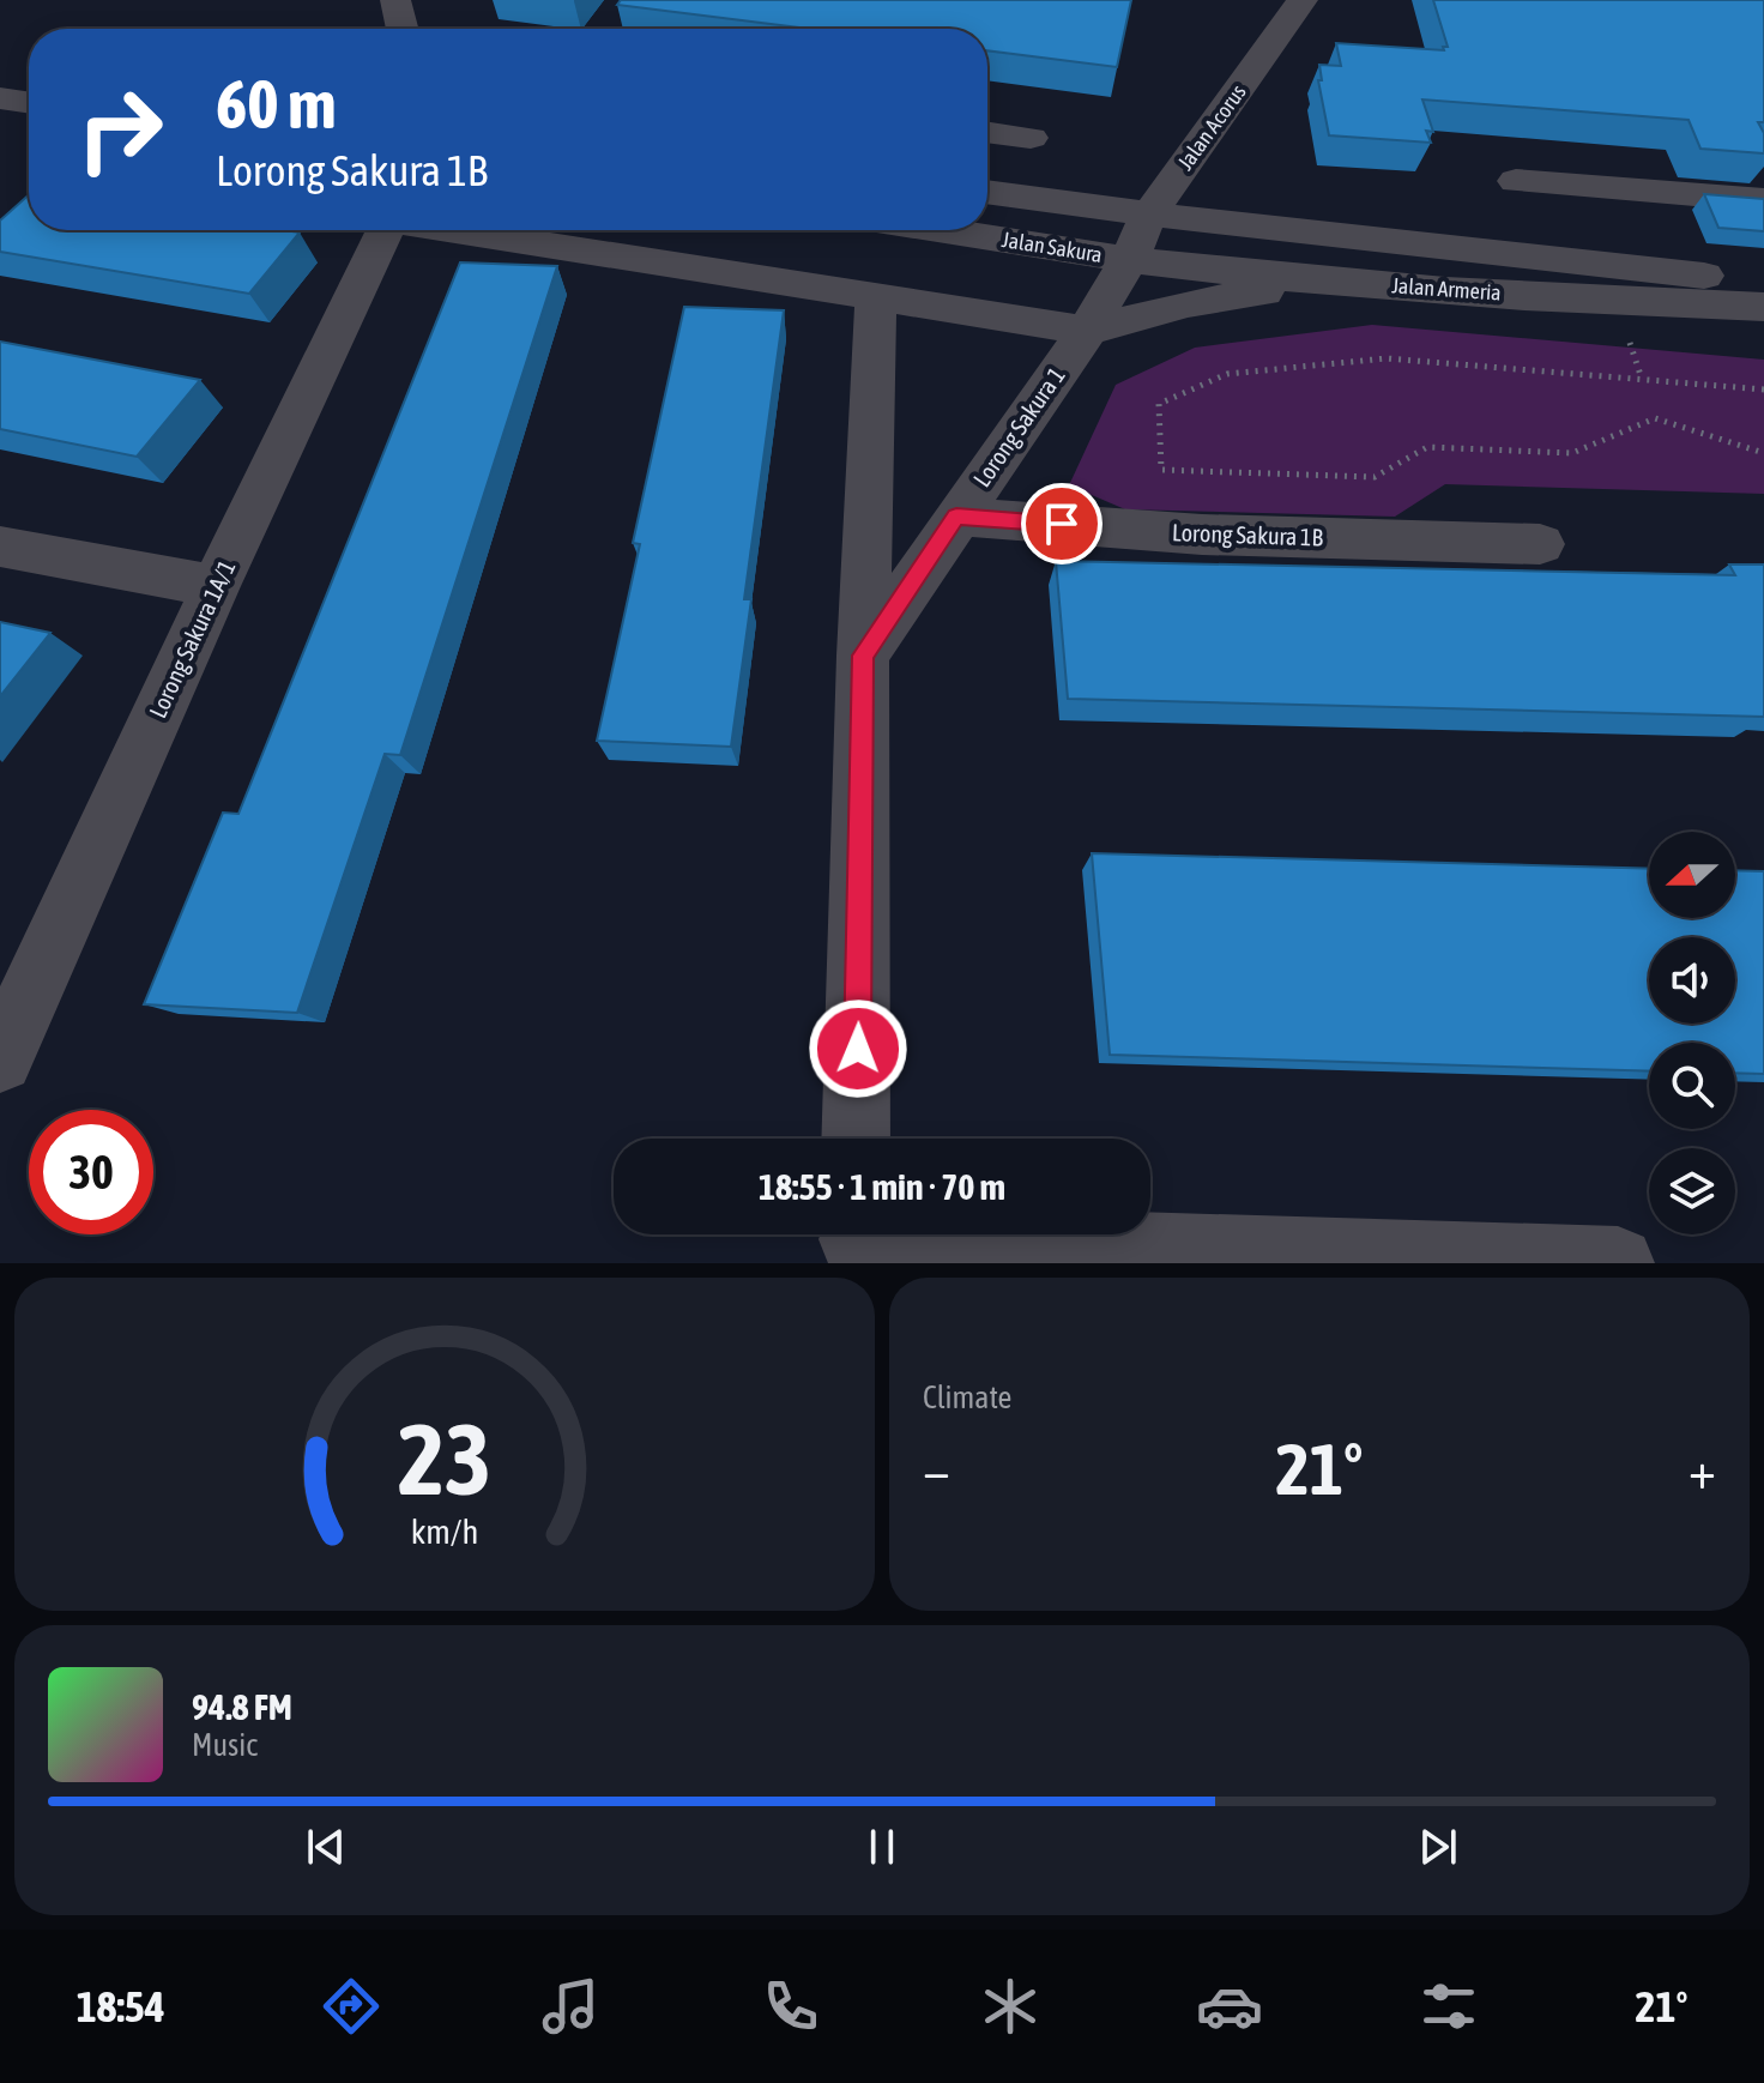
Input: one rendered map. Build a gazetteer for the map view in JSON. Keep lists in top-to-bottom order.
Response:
{
  "streets": {
    "street": [
      "Jalan Acorus",
      "Jalan Sakura",
      "Jalan Armeria",
      "Lorong Sakura 1",
      "Lorong Sakura 1B",
      "Lorong Sakura 1A/1"
    ]
  },
  "crossings": [
    ["Jalan Acorus", "Jalan Sakura"],
    ["Jalan Acorus", "Jalan Armeria"],
    ["Jalan Acorus", "Lorong Sakura 1"],
    ["Jalan Sakura", "Jalan Armeria"],
    ["Jalan Sakura", "Lorong Sakura 1"],
    ["Jalan Armeria", "Lorong Sakura 1"],
    ["Lorong Sakura 1", "Lorong Sakura 1B"],
    ["Lorong Sakura 1", "Lorong Sakura 1A/1"]
  ],
  "north": "left",
  "page": {
    "turn": ["60 m", "Lorong Sakura 1B"],
    "limit": "30",
    "trip": "18:55 · 1 min · 70 m",
    "tile": "Climate",
    "heat": ["−", "21°", "+"],
    "song": ["94.8 FM", "Music"],
    "tabs": ["18:54", "21°"],
    "gauge": ["23", "km/h"]
  }
}
